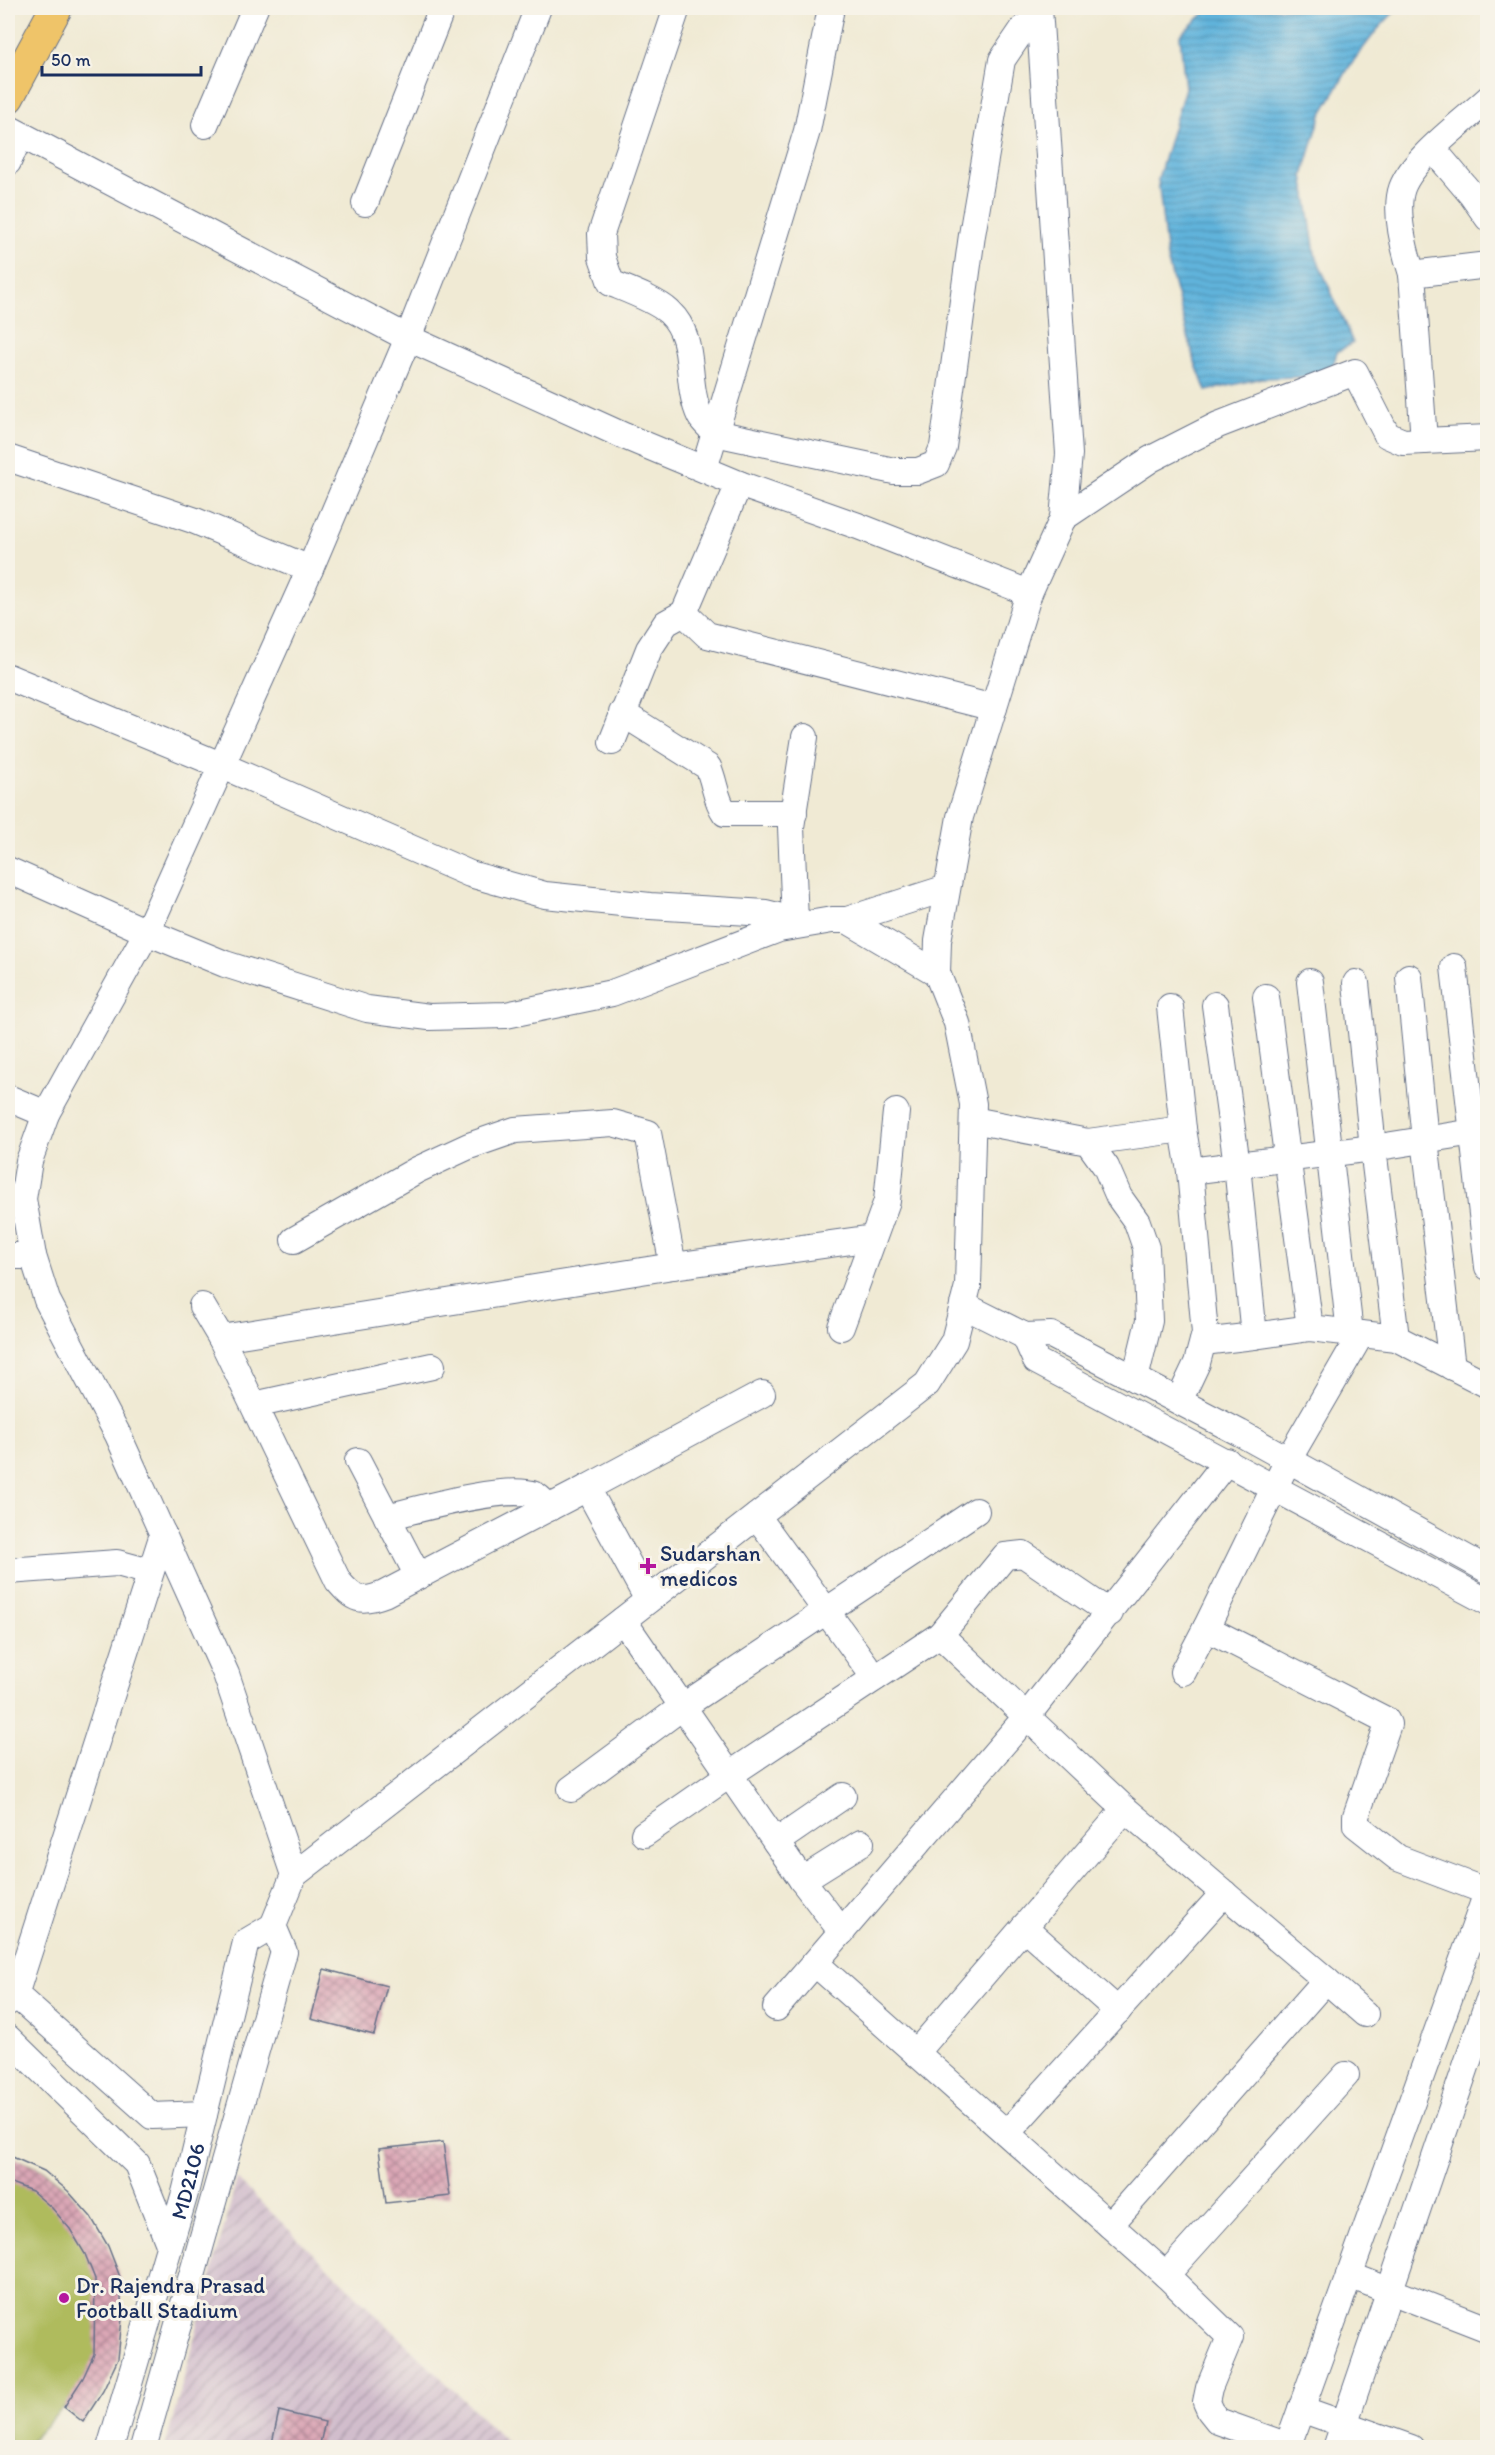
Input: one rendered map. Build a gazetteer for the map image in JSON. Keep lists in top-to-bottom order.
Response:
{
  "streets": {
    "street": ["MD2106"]
  },
  "places": {
    "health": ["Sudarshan medicos"],
    "other": ["Dr. Rajendra Prasad Football Stadium"]
  },
  "scale_bar": "50 m"
}
